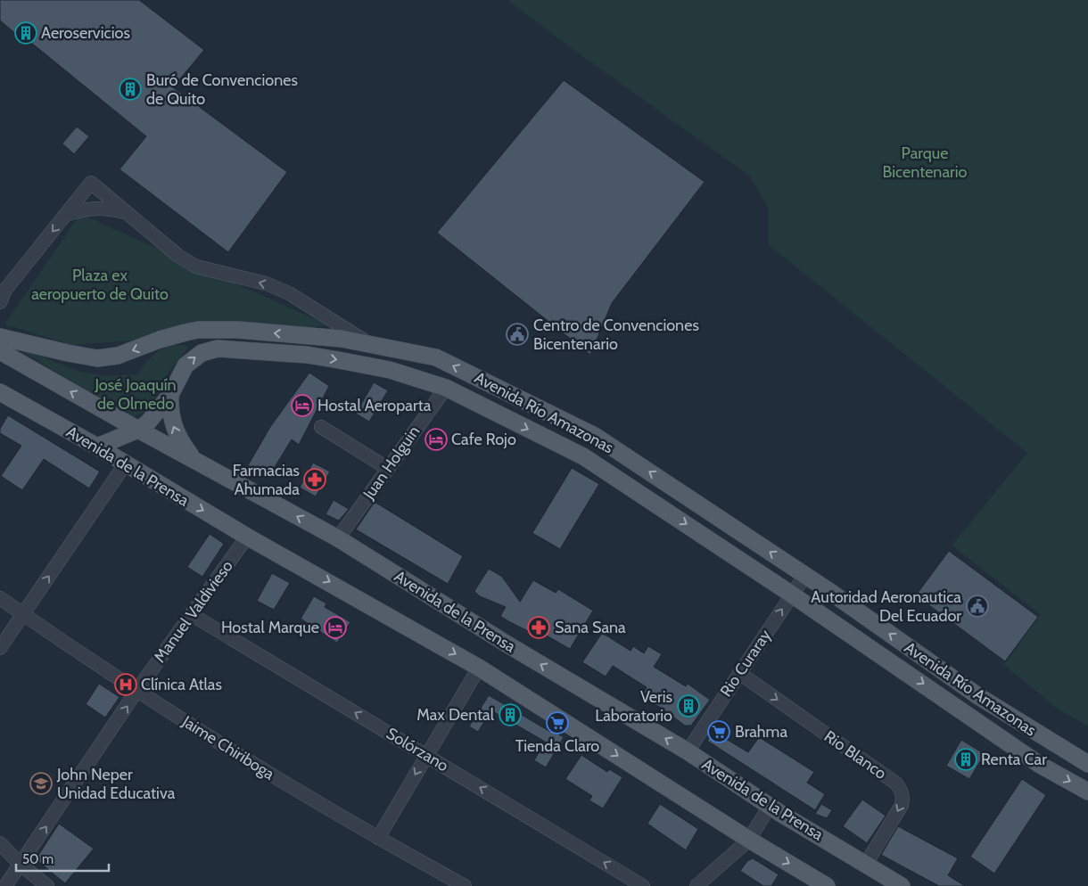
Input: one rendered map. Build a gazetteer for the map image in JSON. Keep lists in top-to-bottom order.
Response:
{
  "streets": {
    "main road": ["Avenida Río Amazonas", "Avenida de la Prensa"],
    "street": [
      "Juan Holguin",
      "Manuel Valdivieso",
      "Rio Curaray",
      "Jaime Chiriboga",
      "Solórzano",
      "Rio Blanco"
    ]
  },
  "crossings": [
    ["Avenida Río Amazonas", "Juan Holguin"],
    ["Avenida Río Amazonas", "Avenida de la Prensa"],
    ["Avenida Río Amazonas", "Rio Curaray"],
    ["Juan Holguin", "Avenida de la Prensa"],
    ["Avenida de la Prensa", "Manuel Valdivieso"],
    ["Avenida de la Prensa", "Rio Curaray"],
    ["Avenida de la Prensa", "Rio Blanco"],
    ["Manuel Valdivieso", "Jaime Chiriboga"],
    ["Manuel Valdivieso", "Solórzano"],
    ["Rio Curaray", "Rio Blanco"]
  ],
  "one_way": [
    "Manuel Valdivieso",
    "Rio Curaray",
    "Solórzano",
    "Rio Blanco"
  ],
  "parks": ["Parque Bicentenario", "Plaza ex aeropuerto de Quito", "José Joaquín de Olmedo"],
  "places": {
    "building": [
      "Aeroservicios",
      "Buró de Convenciones de Quito",
      "Veris Laboratorio",
      "Max Dental",
      "Renta Car"
    ],
    "public building": ["Centro de Convenciones Bicentenario", "Autoridad Aeronautica Del Ecuador"],
    "hotel": ["Hostal Aeroparta", "Cafe Rojo", "Hostal Marque"],
    "pharmacy": ["Farmacias Ahumada", "Sana Sana"],
    "hospital": ["Clínica Atlas"],
    "supermarket": ["Tienda Claro", "Brahma"],
    "school or university": ["John Neper Unidad Educativa"]
  },
  "scale_bar": "50 m"
}
